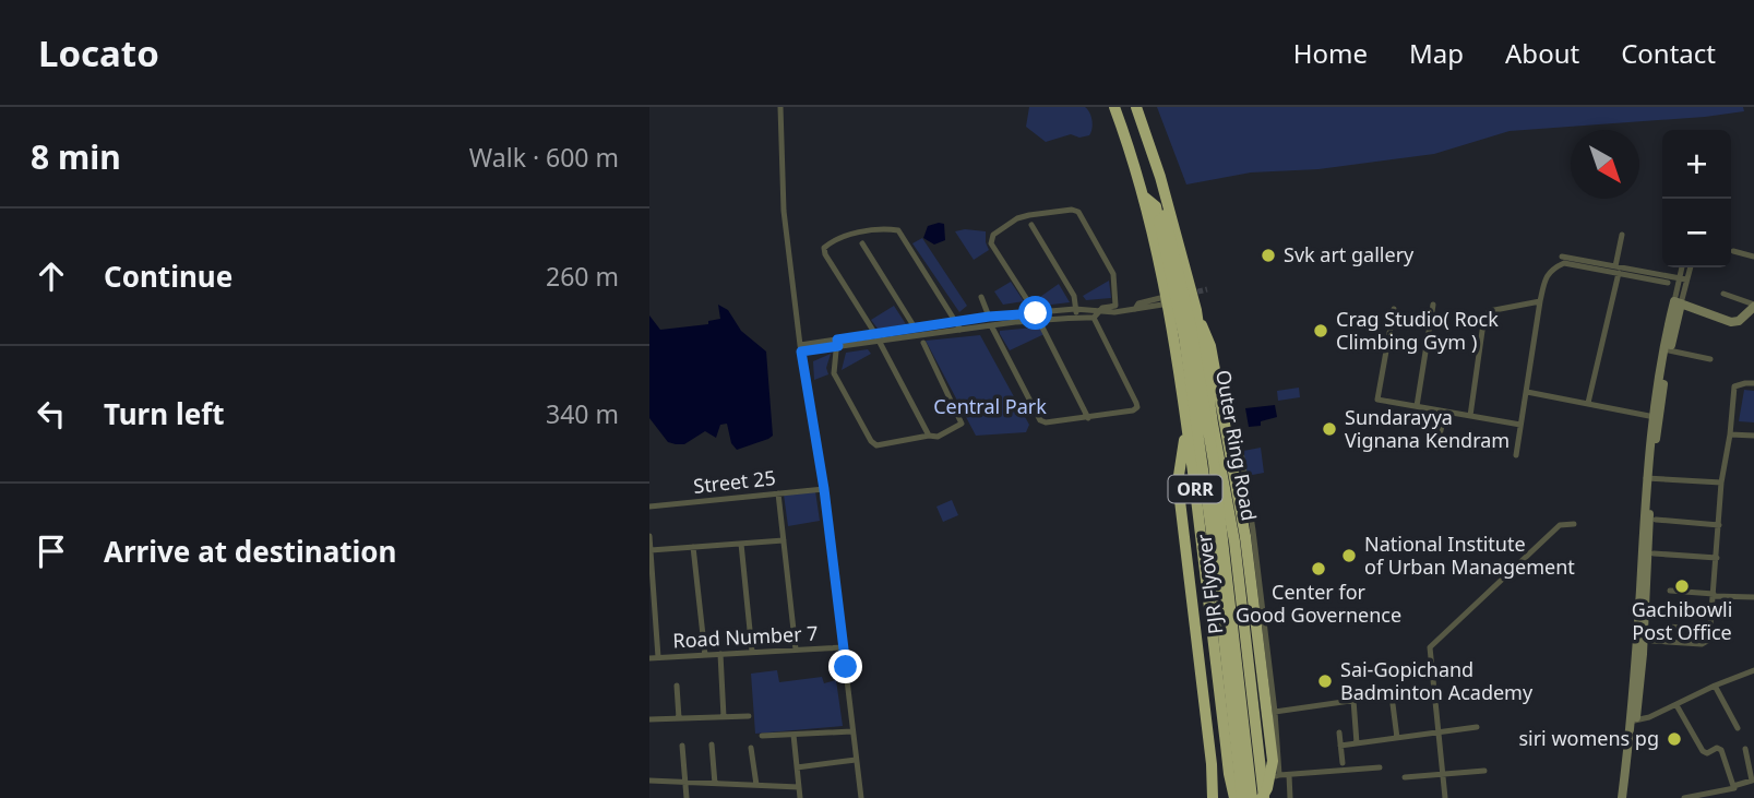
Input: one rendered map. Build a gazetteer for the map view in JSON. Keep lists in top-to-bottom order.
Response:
{
  "streets": {
    "highway": ["Outer Ring Road", "ORR", "PJR Flyover"],
    "street": ["Street 25", "Road Number 7"]
  },
  "crossings": [
    ["Outer Ring Road", "PJR Flyover"],
    ["ORR", "PJR Flyover"]
  ],
  "parks": ["Central Park"],
  "places": [
    "Svk art gallery",
    "Crag Studio( Rock Climbing Gym )",
    "Sundarayya Vignana Kendram",
    "National Institute of Urban Management",
    "Center for Good Governence",
    "Gachibowli Post Office",
    "Sai-Gopichand Badminton Academy",
    "siri womens pg"
  ],
  "north": "bottom right",
  "page": {
    "header": "Locato",
    "nav": [
      "Home",
      "Map",
      "About",
      "Contact"
    ],
    "heading": ["8 min", "Walk · 600 m"],
    "map_buttons": ["+", "−"],
    "list": [
      ["Continue", "260 m"],
      ["Turn left", "340 m"],
      "Arrive at destination"
    ]
  }
}
